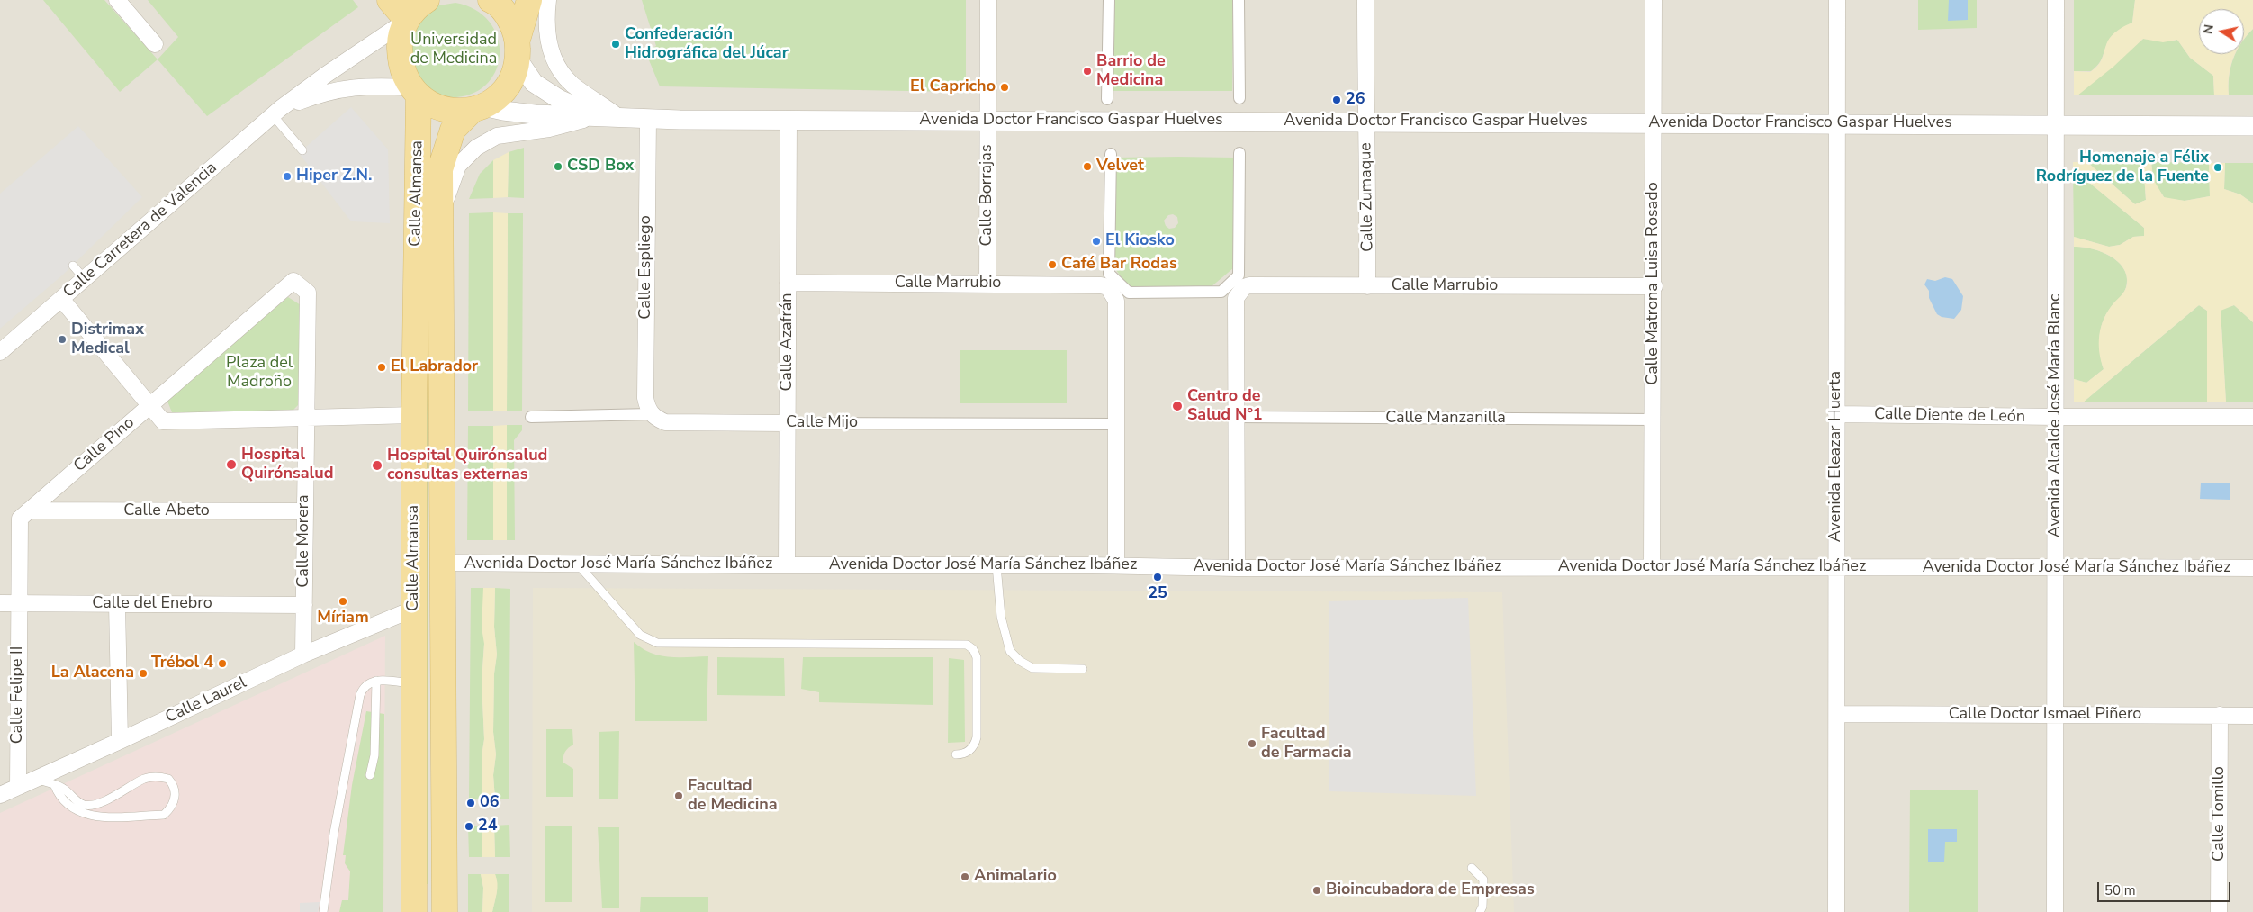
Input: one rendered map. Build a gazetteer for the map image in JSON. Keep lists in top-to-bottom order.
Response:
{
  "streets": {
    "main road": ["Calle Almansa"],
    "street": [
      "Avenida Doctor Francisco Gaspar Huelves",
      "Calle Borrajas",
      "Calle Zumaque",
      "Calle Carretera de Valencia",
      "Calle Espliego",
      "Calle Marrubio",
      "Calle Matrona Luisa Rosado",
      "Calle Azafrán",
      "Calle Diente de León",
      "Avenida Alcalde José María Blanc",
      "Calle Manzanilla",
      "Calle Mijo",
      "Calle Pino",
      "Avenida Eleazar Huerta",
      "Calle Abeto",
      "Calle Morera",
      "Avenida Doctor José María Sánchez Ibáñez",
      "Calle del Enebro",
      "Calle Felipe II",
      "Calle Laurel",
      "Calle Doctor Ismael Piñero",
      "Calle Tomillo"
    ]
  },
  "crossings": [
    ["Avenida Doctor Francisco Gaspar Huelves", "Calle Almansa"],
    ["Avenida Doctor Francisco Gaspar Huelves", "Calle Borrajas"],
    ["Avenida Doctor Francisco Gaspar Huelves", "Calle Zumaque"],
    ["Avenida Doctor Francisco Gaspar Huelves", "Calle Espliego"],
    ["Avenida Doctor Francisco Gaspar Huelves", "Calle Matrona Luisa Rosado"],
    ["Avenida Doctor Francisco Gaspar Huelves", "Calle Azafrán"],
    ["Avenida Doctor Francisco Gaspar Huelves", "Avenida Alcalde José María Blanc"],
    ["Avenida Doctor Francisco Gaspar Huelves", "Avenida Eleazar Huerta"],
    ["Calle Almansa", "Calle Carretera de Valencia"],
    ["Calle Almansa", "Avenida Doctor José María Sánchez Ibáñez"],
    ["Calle Almansa", "Calle Laurel"],
    ["Calle Borrajas", "Calle Marrubio"],
    ["Calle Zumaque", "Calle Marrubio"],
    ["Calle Carretera de Valencia", "Calle Pino"],
    ["Calle Espliego", "Calle Mijo"],
    ["Calle Marrubio", "Calle Matrona Luisa Rosado"],
    ["Calle Marrubio", "Calle Azafrán"],
    ["Calle Matrona Luisa Rosado", "Calle Manzanilla"],
    ["Calle Matrona Luisa Rosado", "Avenida Doctor José María Sánchez Ibáñez"],
    ["Calle Azafrán", "Calle Mijo"],
    ["Calle Azafrán", "Avenida Doctor José María Sánchez Ibáñez"],
    ["Calle Diente de León", "Avenida Alcalde José María Blanc"],
    ["Calle Diente de León", "Avenida Eleazar Huerta"],
    ["Avenida Alcalde José María Blanc", "Avenida Doctor José María Sánchez Ibáñez"],
    ["Avenida Alcalde José María Blanc", "Calle Doctor Ismael Piñero"],
    ["Calle Pino", "Calle Abeto"],
    ["Calle Pino", "Calle Morera"],
    ["Calle Pino", "Calle del Enebro"],
    ["Calle Pino", "Calle Felipe II"],
    ["Avenida Eleazar Huerta", "Avenida Doctor José María Sánchez Ibáñez"],
    ["Avenida Eleazar Huerta", "Calle Doctor Ismael Piñero"],
    ["Calle Abeto", "Calle Morera"],
    ["Calle Morera", "Calle del Enebro"],
    ["Calle Morera", "Calle Laurel"],
    ["Calle del Enebro", "Calle Felipe II"],
    ["Calle Felipe II", "Calle Laurel"],
    ["Calle Doctor Ismael Piñero", "Calle Tomillo"]
  ],
  "parks": ["Universidad de Medicina", "Plaza del Madroño"],
  "places": [
    "Confederación Hidrográfica del Júcar",
    "Barrio de Medicina",
    "El Capricho",
    "26",
    "CSD Box",
    "Velvet",
    "Homenaje a Félix Rodríguez de la Fuente",
    "Hiper Z.N.",
    "El Kiosko",
    "Café Bar Rodas",
    "Distrimax Medical",
    "El Labrador",
    "Centro de Salud Nº1",
    "Hospital Quirónsalud",
    "Hospital Quirónsalud consultas externas",
    "25",
    "Míriam",
    "Trébol 4",
    "La Alacena",
    "Facultad de Farmacia",
    "Facultad de Medicina",
    "06",
    "24",
    "Animalario",
    "Bioincubadora de Empresas"
  ],
  "scale_bar": "50 m",
  "north": "left"
}
